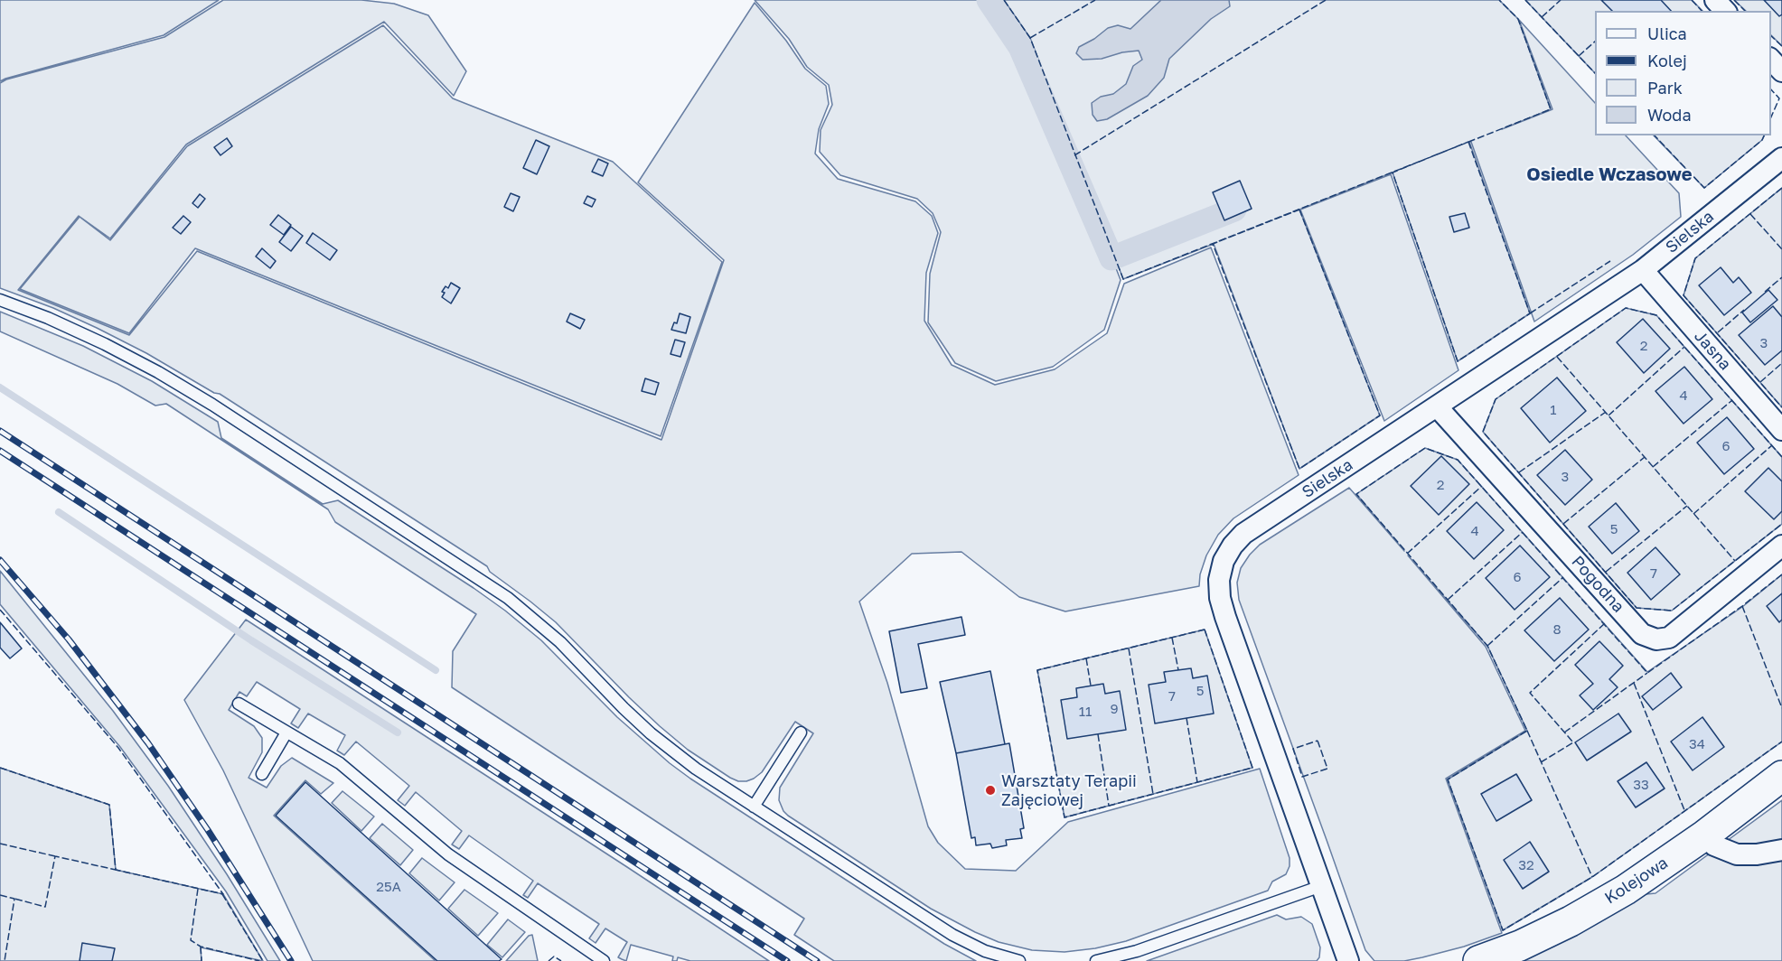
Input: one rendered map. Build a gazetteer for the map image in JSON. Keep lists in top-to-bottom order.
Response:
{
  "streets": {
    "street": [
      "Sielska",
      "Jasna",
      "Pogodna",
      "Kolejowa"
    ]
  },
  "crossings": [
    ["Sielska", "Jasna"],
    ["Sielska", "Pogodna"]
  ],
  "districts": ["Osiedle Wczasowe"],
  "places": ["Warsztaty Terapii Zajęciowej"],
  "house_numbers": [
    "3",
    "2",
    "4",
    "1",
    "6",
    "3",
    "2",
    "5",
    "4",
    "7",
    "6",
    "8",
    "5",
    "7",
    "9",
    "11",
    "34",
    "33",
    "32",
    "25A"
  ],
  "legend": [
    "Ulica",
    "Kolej",
    "Park",
    "Woda"
  ]
}
